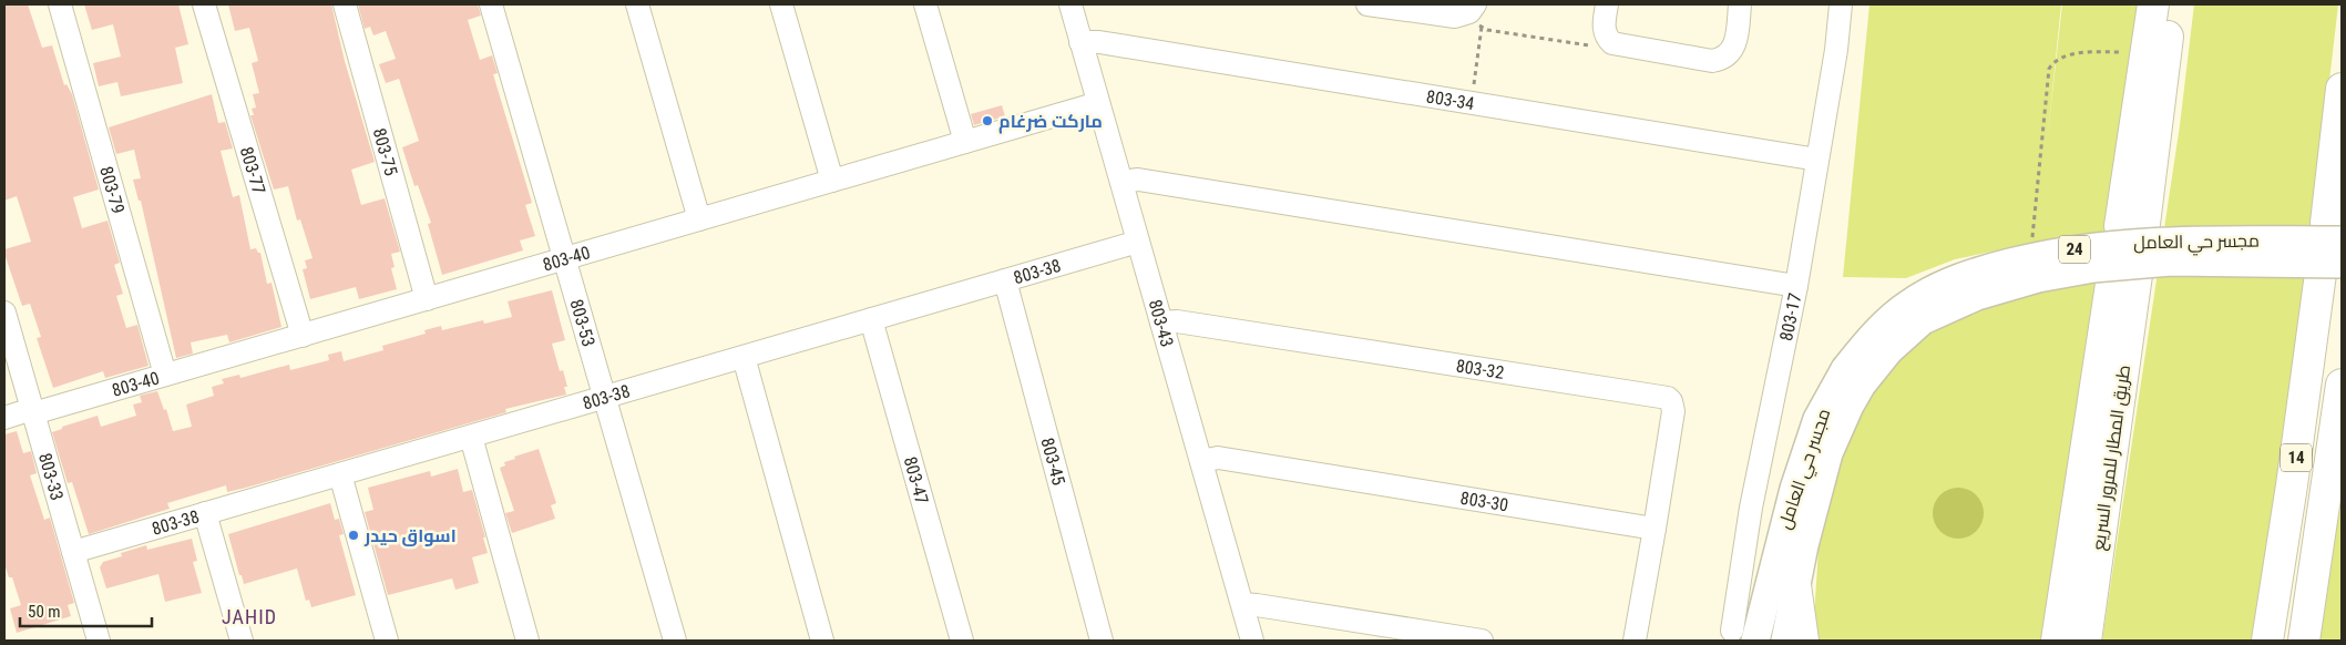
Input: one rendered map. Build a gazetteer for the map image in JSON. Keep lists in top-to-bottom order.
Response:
{
  "streets": {
    "highway": ["طريق المطار للمرور السريع", "14"],
    "main road": ["مجسر حي العامل", "24"],
    "street": [
      "803-34",
      "803-75",
      "803-77",
      "803-79",
      "803-40",
      "803-38",
      "803-17",
      "803-53",
      "803-43",
      "803-32",
      "803-45",
      "803-33",
      "803-47",
      "803-30"
    ]
  },
  "crossings": [
    ["803-34", "803-17"],
    ["803-34", "803-43"],
    ["803-75", "803-40"],
    ["803-77", "803-40"],
    ["803-79", "803-40"],
    ["مجسر حي العامل", "803-17"],
    ["مجسر حي العامل", "14"],
    ["803-40", "803-53"],
    ["803-40", "803-43"],
    ["803-40", "803-33"],
    ["803-38", "803-53"],
    ["803-38", "803-43"],
    ["803-38", "803-45"],
    ["803-38", "803-33"],
    ["803-38", "803-47"],
    ["803-43", "803-32"],
    ["803-43", "803-30"],
    ["803-32", "803-30"]
  ],
  "districts": ["JAHID"],
  "places": ["ماركت ضرغام", "اسواق حيدر"],
  "scale_bar": "50 m"
}
